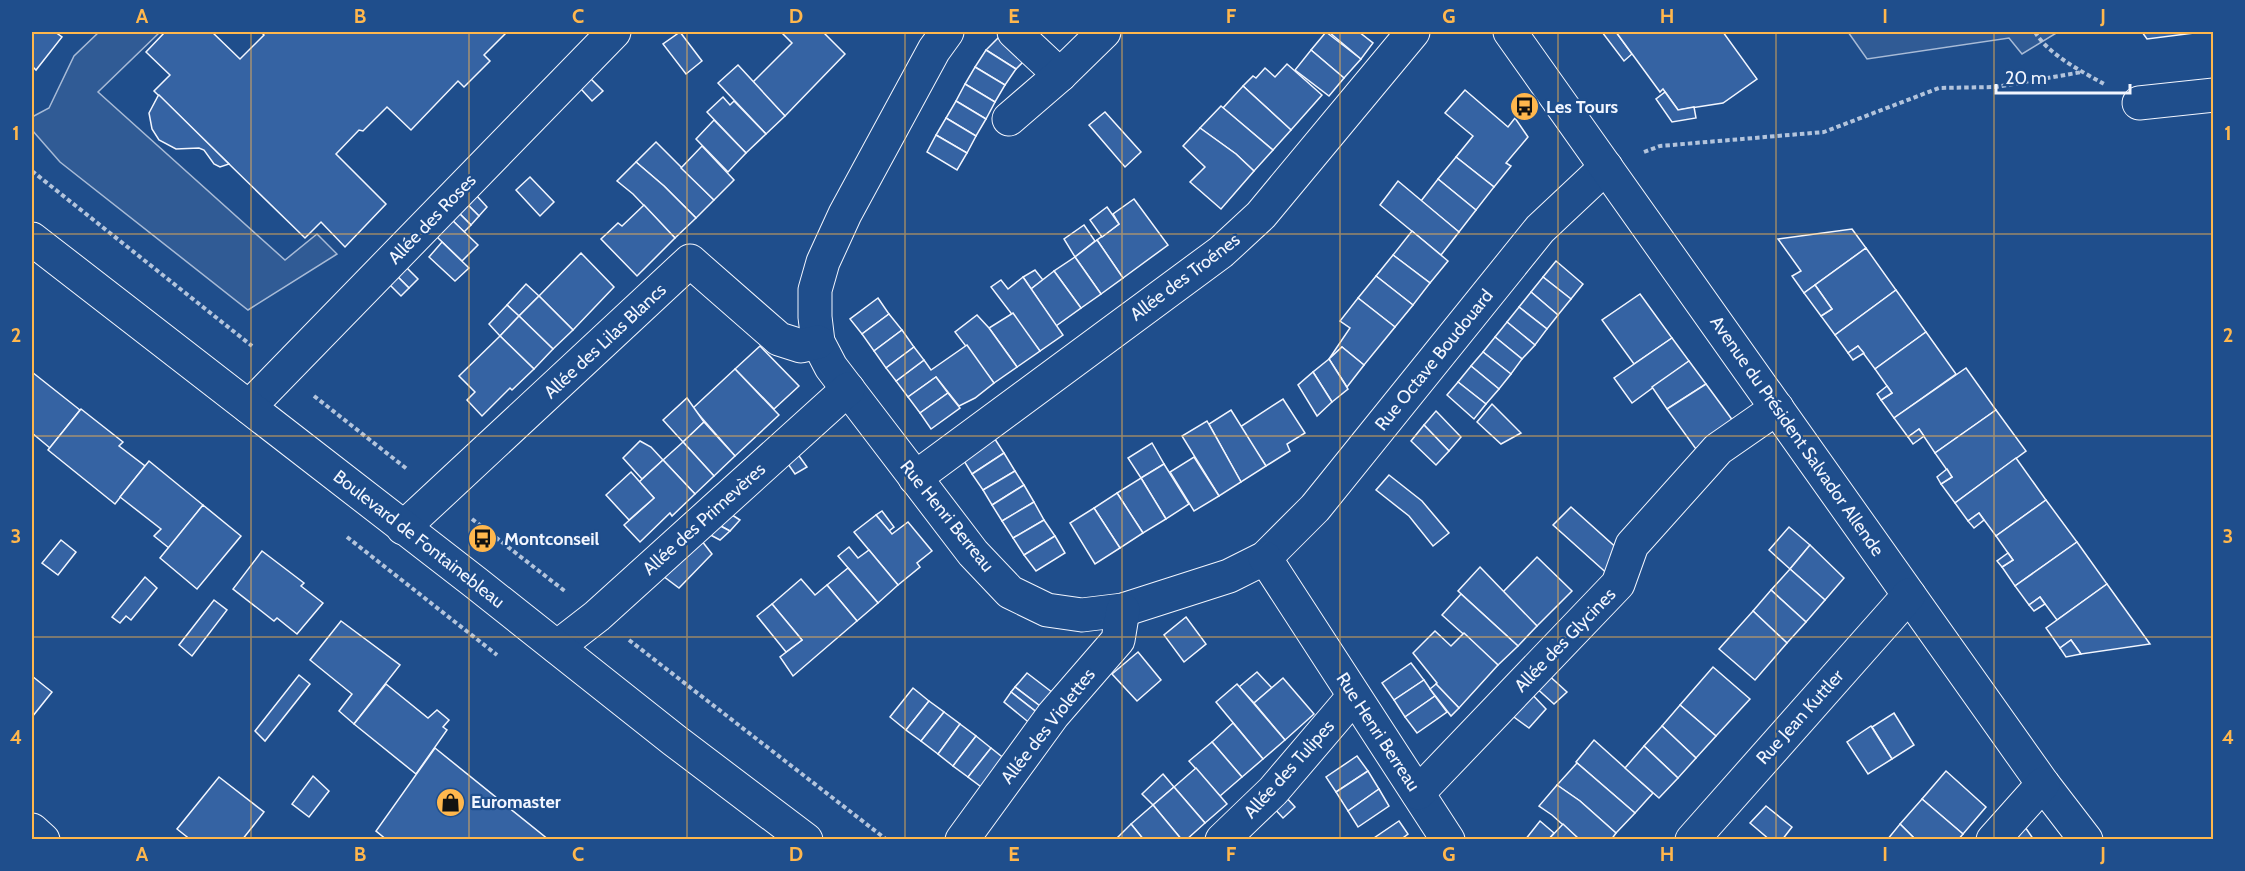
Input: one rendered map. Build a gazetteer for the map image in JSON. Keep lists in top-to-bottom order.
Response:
{
  "streets": {
    "street": [
      "Allée des Roses",
      "Allée des Troénes",
      "Allée des Lilas Blancs",
      "Rue Octave Boudouard",
      "Avenue du Président Salvador Allende",
      "Rue Henri Berreau",
      "Allée des Primevères",
      "Boulevard de Fontainebleau",
      "Allée des Glycines",
      "Rue Jean Kuttler",
      "Allée des Violettes",
      "Allée des Tulipes"
    ]
  },
  "crossings": [
    ["Allée des Roses", "Boulevard de Fontainebleau"],
    ["Allée des Troénes", "Rue Henri Berreau"],
    ["Allée des Lilas Blancs", "Rue Henri Berreau"],
    ["Allée des Lilas Blancs", "Boulevard de Fontainebleau"],
    ["Rue Octave Boudouard", "Avenue du Président Salvador Allende"],
    ["Rue Octave Boudouard", "Rue Henri Berreau"],
    ["Avenue du Président Salvador Allende", "Allée des Glycines"],
    ["Avenue du Président Salvador Allende", "Rue Jean Kuttler"],
    ["Rue Henri Berreau", "Allée des Primevères"],
    ["Rue Henri Berreau", "Allée des Glycines"],
    ["Rue Henri Berreau", "Allée des Violettes"],
    ["Rue Henri Berreau", "Allée des Tulipes"],
    ["Allée des Primevères", "Boulevard de Fontainebleau"]
  ],
  "places": {
    "bus stop": ["Les Tours", "Montconseil"],
    "shop": ["Euromaster"]
  },
  "scale_bar": "20 m",
  "grid": {
    "columns": [
      "A",
      "B",
      "C",
      "D",
      "E",
      "F",
      "G",
      "H",
      "I",
      "J"
    ],
    "rows": [
      "1",
      "2",
      "3",
      "4"
    ]
  }
}
